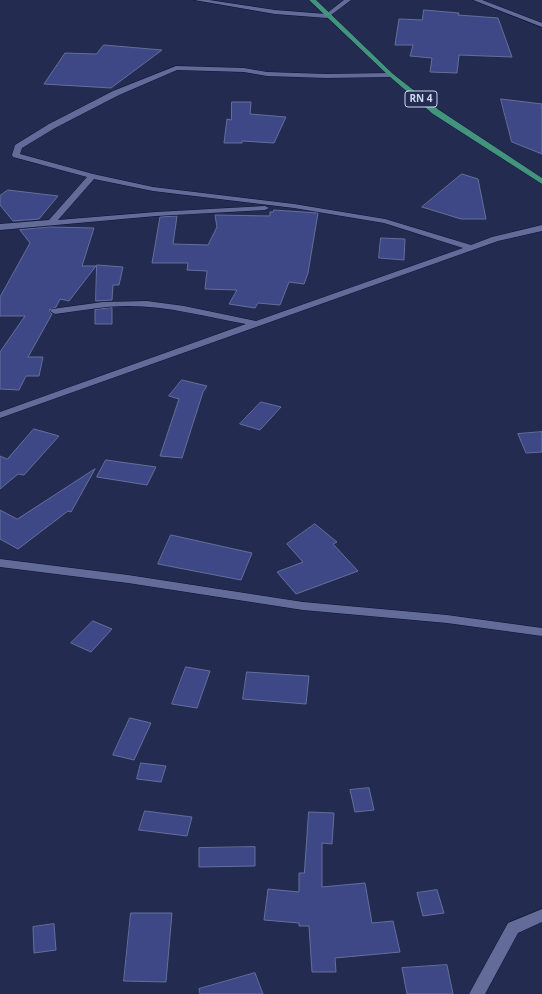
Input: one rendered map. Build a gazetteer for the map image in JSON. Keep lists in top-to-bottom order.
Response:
{
  "streets": {
    "main road": ["RN 4"]
  }
}
